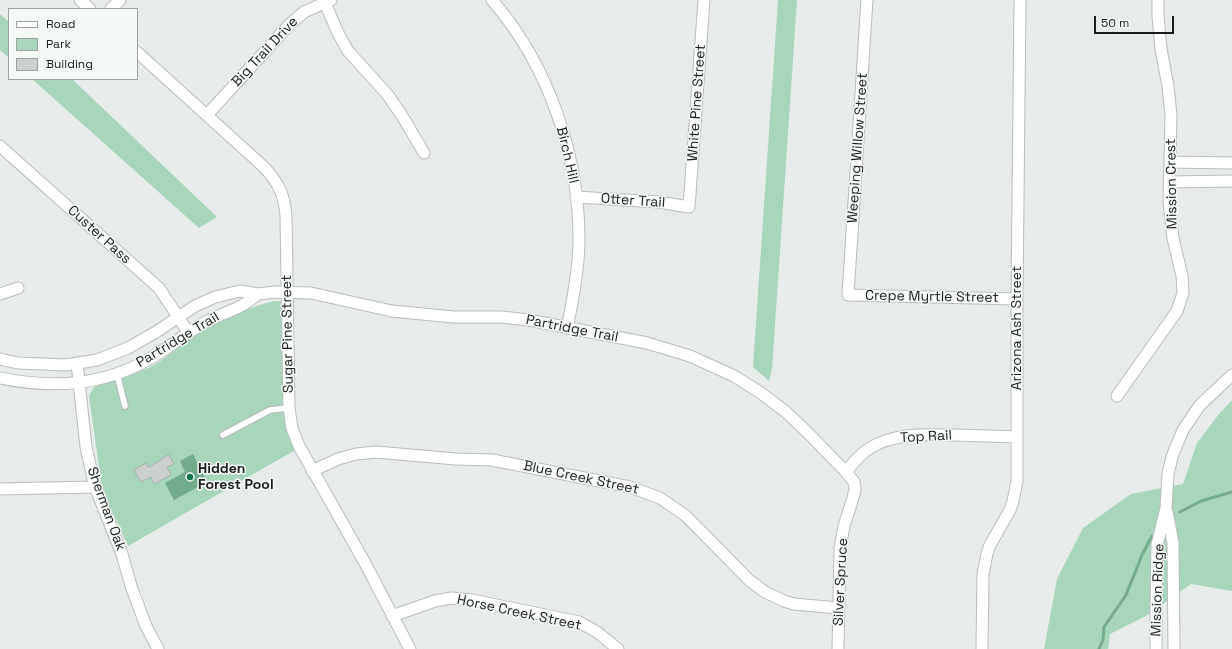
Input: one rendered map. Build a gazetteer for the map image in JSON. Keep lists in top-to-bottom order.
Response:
{
  "streets": {
    "street": [
      "Big Trail Drive",
      "White Pine Street",
      "Weeping Willow Street",
      "Birch Hill",
      "Mission Crest",
      "Otter Trail",
      "Custer Pass",
      "Crepe Myrtle Street",
      "Arizona Ash Street",
      "Partridge Trail",
      "Sugar Pine Street",
      "Top Rail",
      "Blue Creek Street",
      "Sherman Oak",
      "Silver Spruce",
      "Mission Ridge",
      "Horse Creek Street"
    ]
  },
  "crossings": [
    ["Big Trail Drive", "Sugar Pine Street"],
    ["White Pine Street", "Otter Trail"],
    ["Weeping Willow Street", "Crepe Myrtle Street"],
    ["Birch Hill", "Otter Trail"],
    ["Birch Hill", "Partridge Trail"],
    ["Custer Pass", "Partridge Trail"],
    ["Crepe Myrtle Street", "Arizona Ash Street"],
    ["Arizona Ash Street", "Top Rail"],
    ["Partridge Trail", "Sugar Pine Street"],
    ["Partridge Trail", "Top Rail"],
    ["Partridge Trail", "Sherman Oak"],
    ["Partridge Trail", "Silver Spruce"],
    ["Sugar Pine Street", "Blue Creek Street"],
    ["Sugar Pine Street", "Horse Creek Street"],
    ["Top Rail", "Silver Spruce"],
    ["Blue Creek Street", "Silver Spruce"]
  ],
  "places": ["Hidden Forest Pool"],
  "legend": ["Road", "Park", "Building"],
  "scale_bar": "50 m"
}
